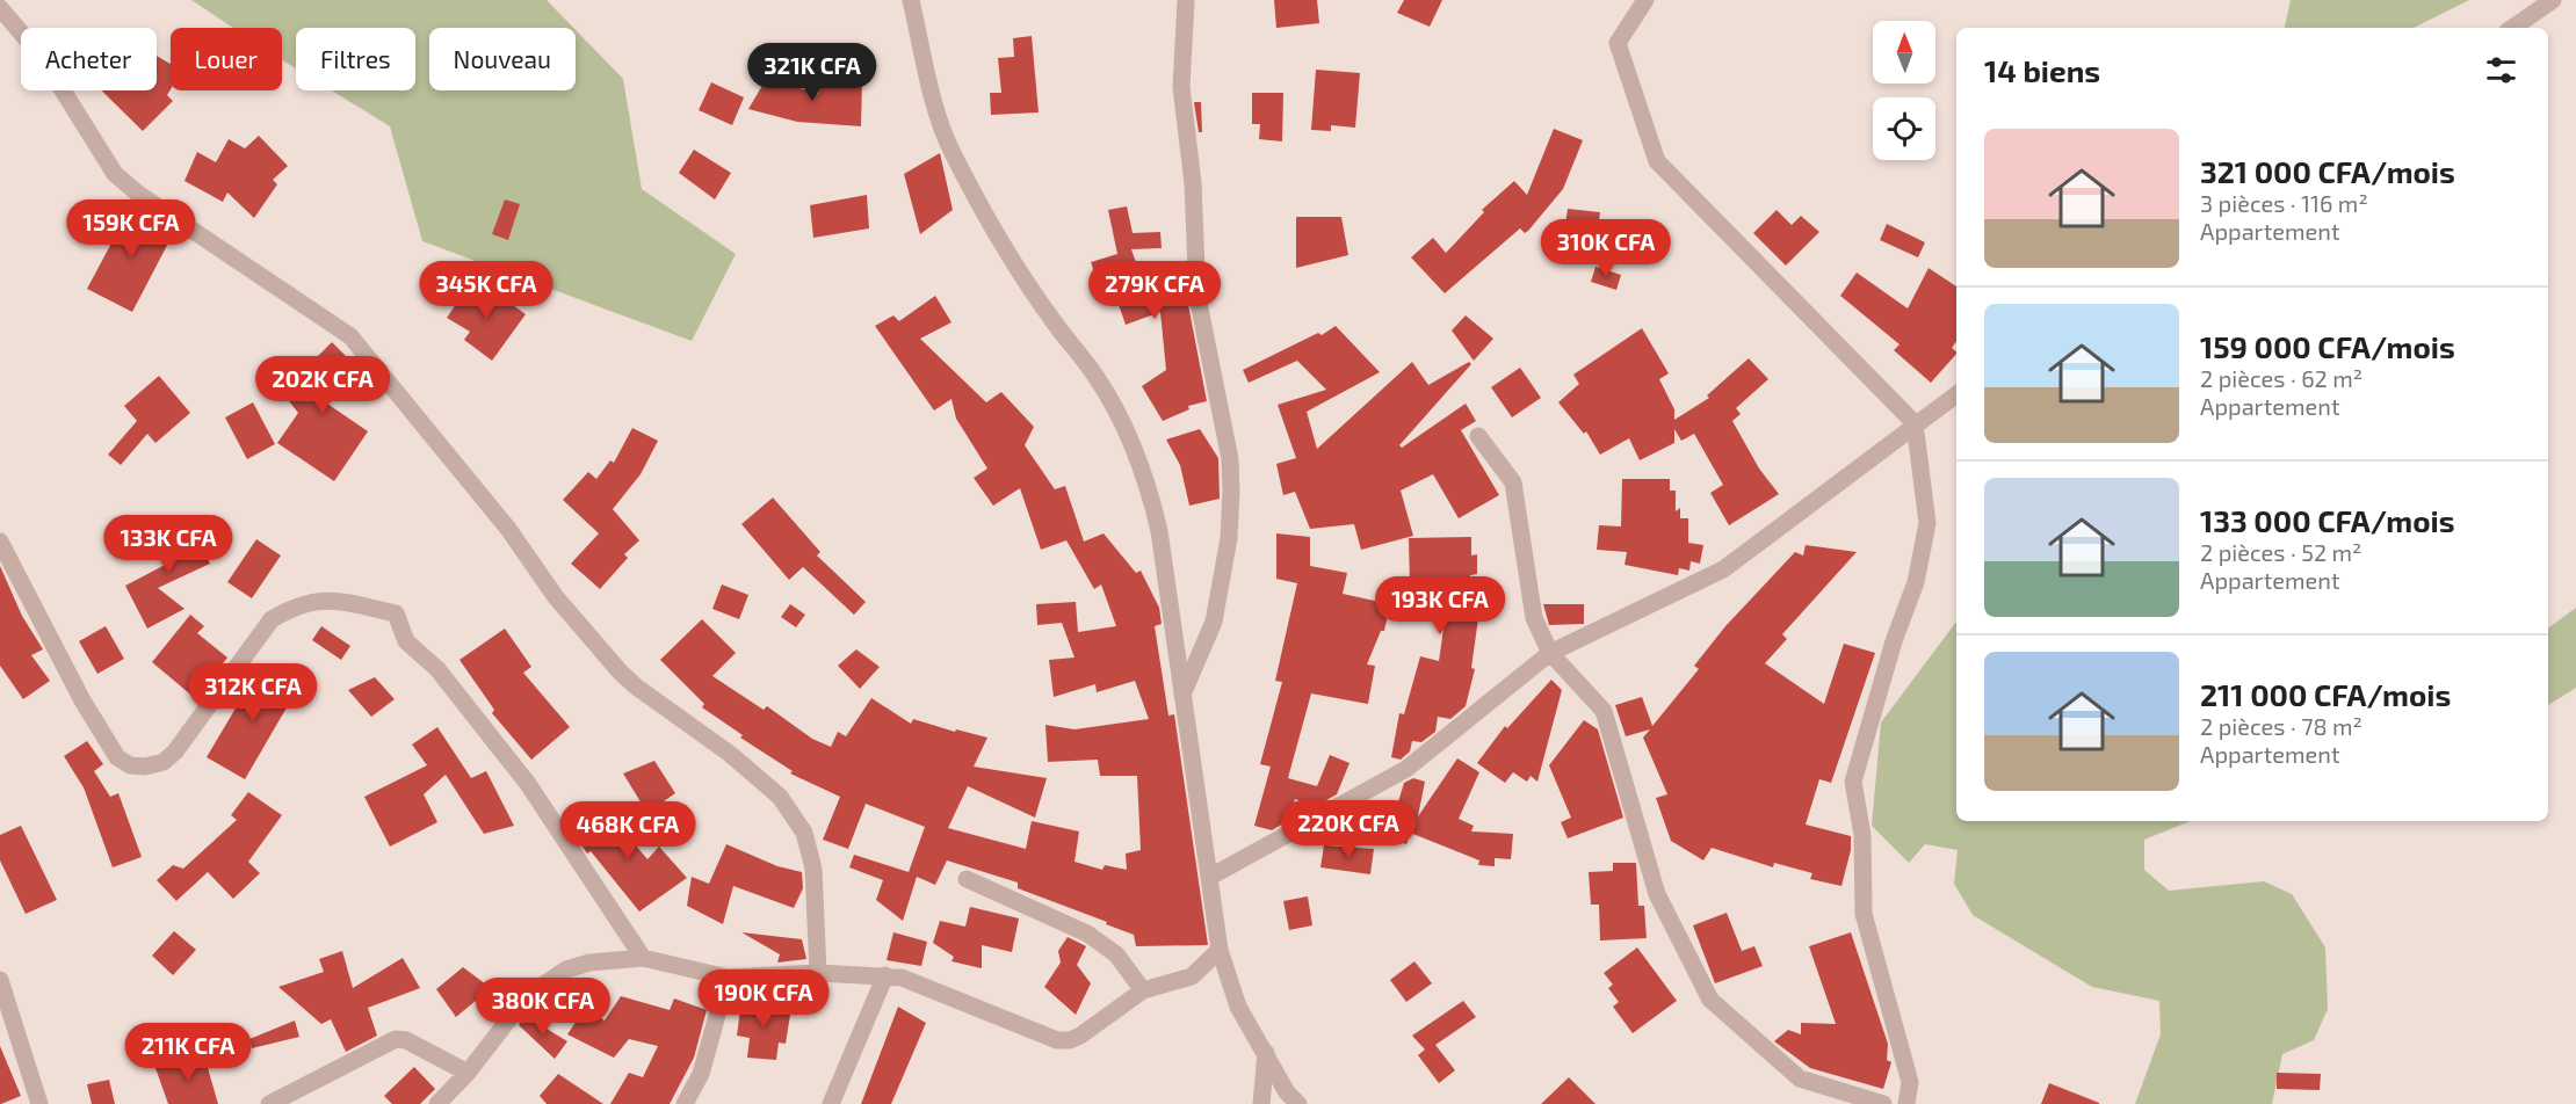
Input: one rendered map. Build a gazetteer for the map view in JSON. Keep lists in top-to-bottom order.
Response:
{
  "north": "top",
  "page": {
    "chip": [
      "Acheter",
      "Louer",
      "Filtres",
      "Nouveau"
    ],
    "heading": "14 biens",
    "price": [
      "321K CFA",
      "159K CFA",
      "310K CFA",
      "345K CFA",
      "279K CFA",
      "202K CFA",
      "133K CFA",
      "193K CFA",
      "312K CFA",
      "220K CFA",
      "468K CFA",
      "190K CFA",
      "380K CFA",
      "211K CFA"
    ],
    "list": [
      {
        "name": "321 000 CFA/mois",
        "note": "3 pièces · 116 m² · Appartement"
      },
      {
        "name": "159 000 CFA/mois",
        "note": "2 pièces · 62 m² · Appartement"
      },
      {
        "name": "133 000 CFA/mois",
        "note": "2 pièces · 52 m² · Appartement"
      },
      {
        "name": "211 000 CFA/mois",
        "note": "2 pièces · 78 m² · Appartement"
      }
    ]
  }
}
